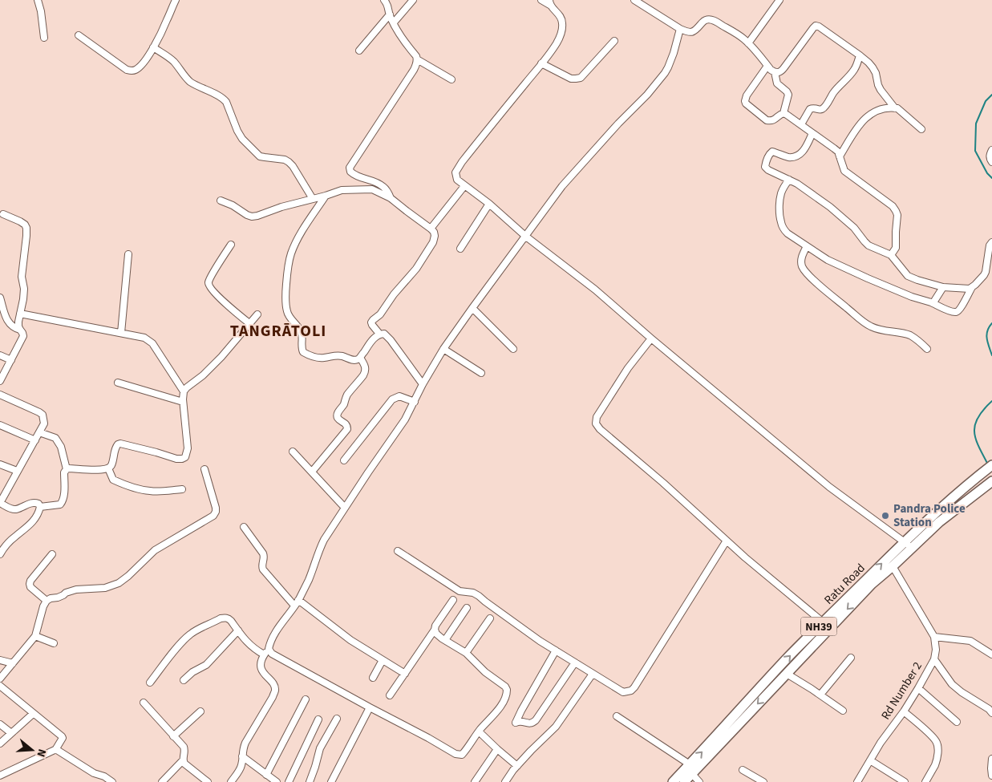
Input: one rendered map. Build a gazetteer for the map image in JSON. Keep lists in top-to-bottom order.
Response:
{
  "streets": {
    "main road": ["Ratu Road", "NH39"],
    "street": ["Rd Number 2"]
  },
  "crossings": [
    ["Ratu Road", "Rd Number 2"]
  ],
  "districts": ["TANGRĀTOLI"],
  "places": ["Pandra Police Station"],
  "north": "right"
}
